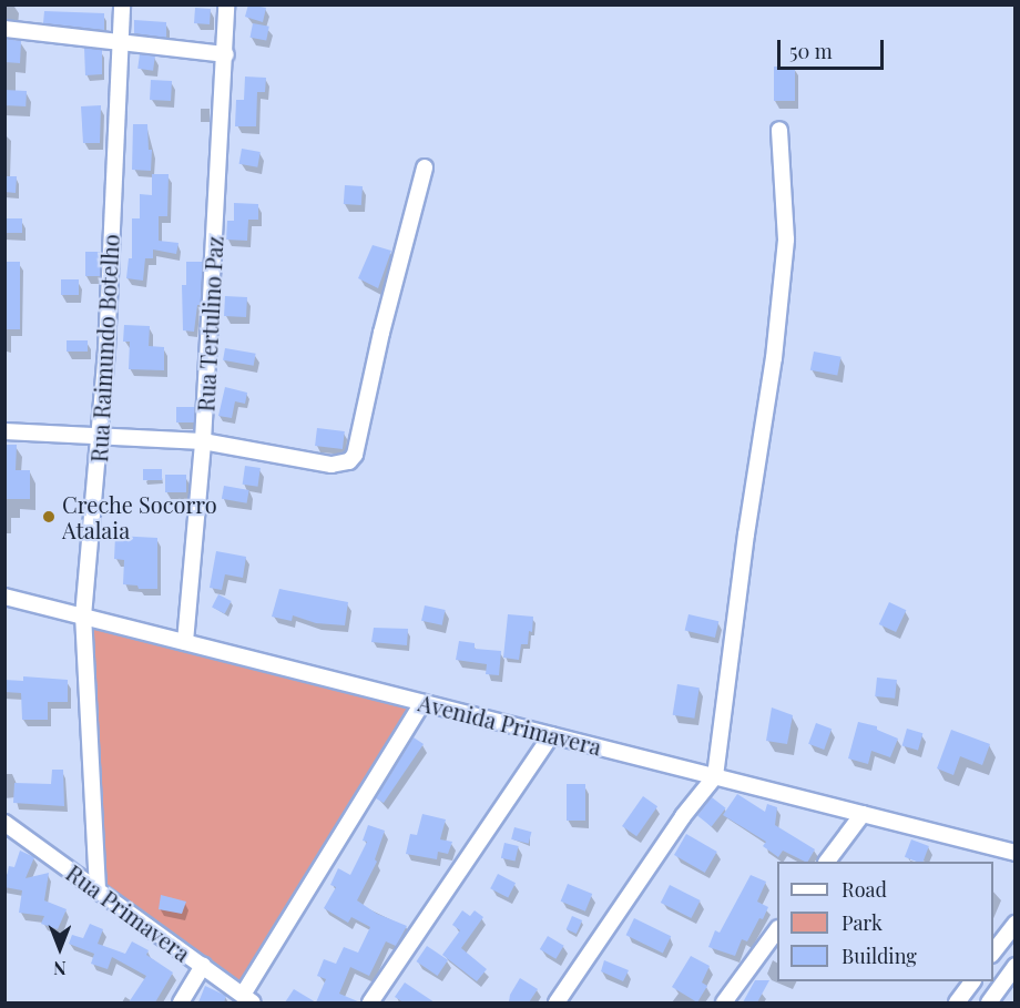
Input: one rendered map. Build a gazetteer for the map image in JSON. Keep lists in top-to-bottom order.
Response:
{
  "streets": {
    "street": [
      "Rua Tertulino Paz",
      "Rua Raimundo Botelho",
      "Avenida Primavera",
      "Rua Primavera"
    ]
  },
  "crossings": [
    ["Rua Tertulino Paz", "Avenida Primavera"],
    ["Rua Raimundo Botelho", "Avenida Primavera"],
    ["Rua Raimundo Botelho", "Rua Primavera"]
  ],
  "places": ["Creche Socorro Atalaia"],
  "legend": ["Road", "Park", "Building"],
  "scale_bar": "50 m",
  "north": "bottom"
}
